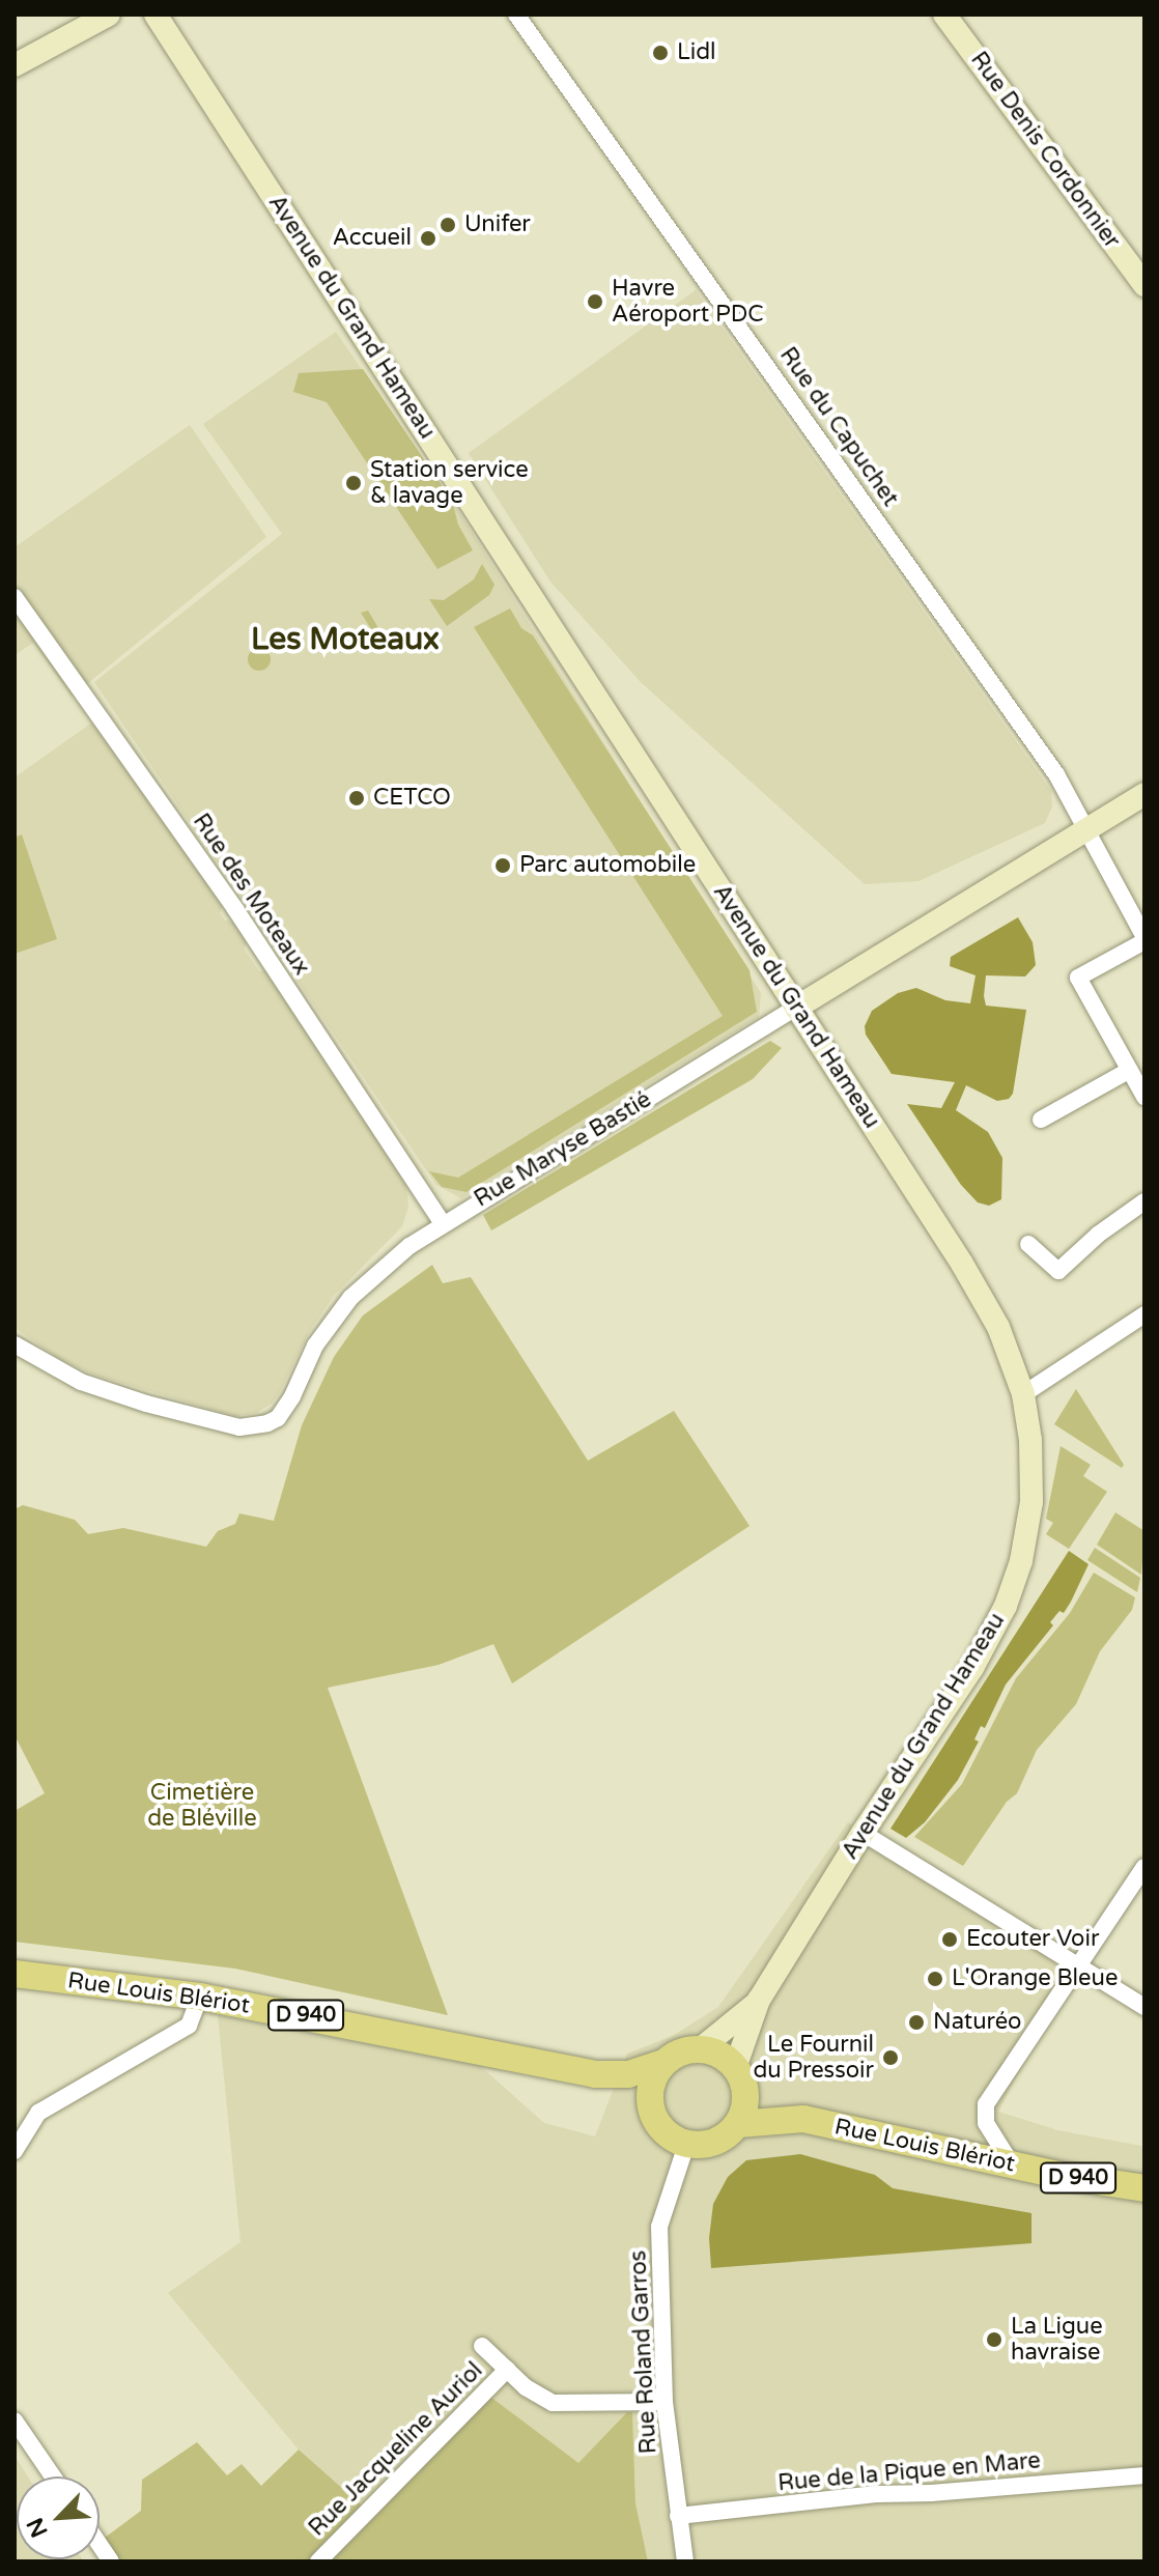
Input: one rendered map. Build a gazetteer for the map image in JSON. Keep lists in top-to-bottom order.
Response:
{
  "streets": {
    "main road": [
      "Rue Denis Cordonnier",
      "Avenue du Grand Hameau",
      "Rue Maryse Bastié",
      "Rue Louis Blériot",
      "D 940"
    ],
    "street": [
      "Rue du Capuchet",
      "Rue des Moteaux",
      "Rue Roland Garros",
      "Rue Jacqueline Auriol",
      "Rue de la Pique en Mare"
    ]
  },
  "crossings": [
    ["Avenue du Grand Hameau", "Rue Maryse Bastié"],
    ["Avenue du Grand Hameau", "Rue Louis Blériot"],
    ["Avenue du Grand Hameau", "Rue Roland Garros"],
    ["Rue du Capuchet", "Rue Maryse Bastié"],
    ["Rue des Moteaux", "Rue Maryse Bastié"],
    ["Rue Louis Blériot", "Rue Roland Garros"],
    ["Rue Roland Garros", "Rue Jacqueline Auriol"],
    ["Rue Roland Garros", "Rue de la Pique en Mare"]
  ],
  "districts": ["Les Moteaux"],
  "parks": ["Cimetière de Bléville"],
  "places": [
    "Lidl",
    "Unifer",
    "Accueil",
    "Havre Aéroport PDC",
    "Station service & lavage",
    "CETCO",
    "Parc automobile",
    "Ecouter Voir",
    "L'Orange Bleue",
    "Naturéo",
    "Le Fournil du Pressoir",
    "La Ligue havraise"
  ],
  "north": "bottom left"
}
